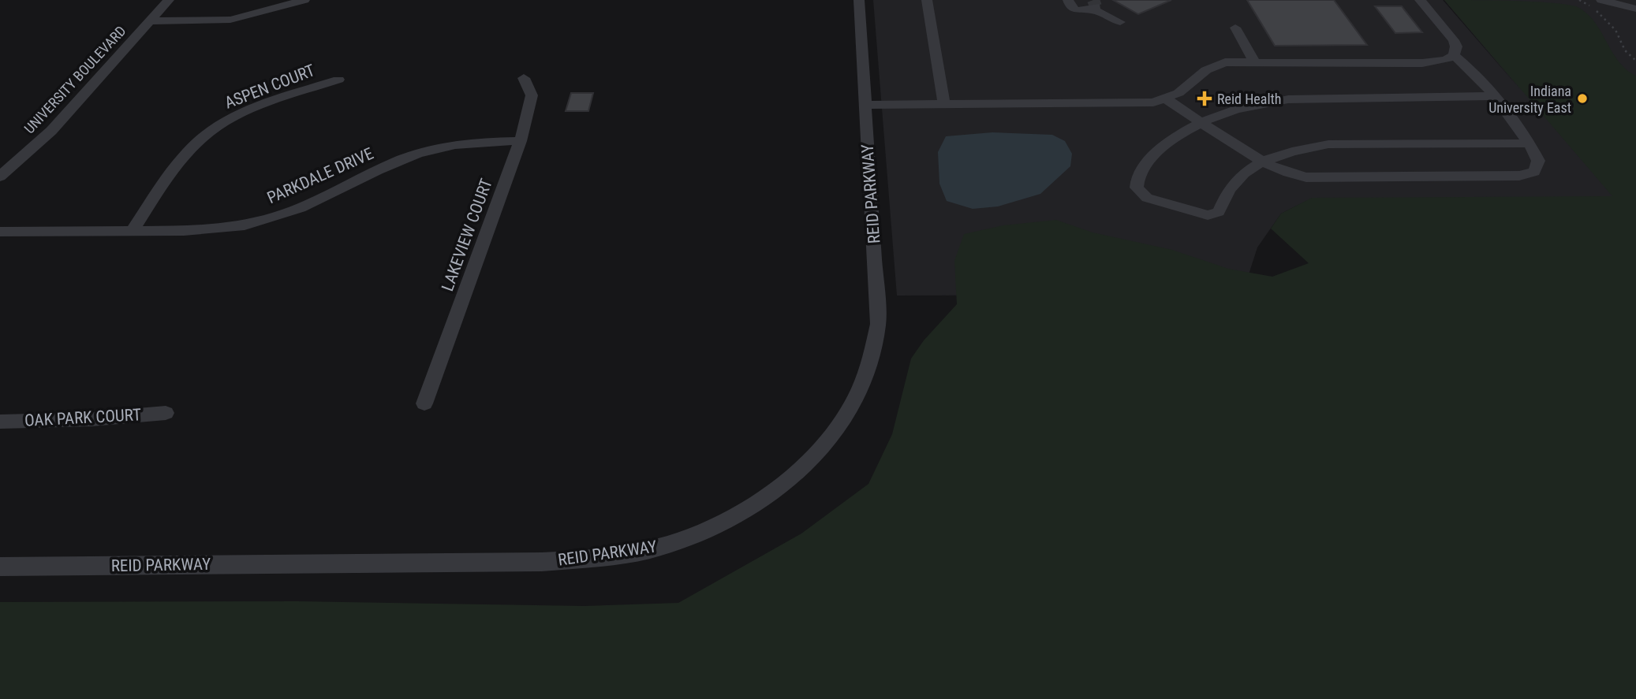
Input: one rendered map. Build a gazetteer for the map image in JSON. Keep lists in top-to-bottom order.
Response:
{
  "streets": {
    "street": [
      "UNIVERSITY BOULEVARD",
      "ASPEN COURT",
      "PARKDALE DRIVE",
      "REID PARKWAY",
      "LAKEVIEW COURT",
      "OAK PARK COURT"
    ]
  },
  "crossings": [
    ["ASPEN COURT", "PARKDALE DRIVE"],
    ["PARKDALE DRIVE", "LAKEVIEW COURT"]
  ],
  "places": {
    "health": ["Reid Health"],
    "other": ["Indiana University East"]
  }
}
